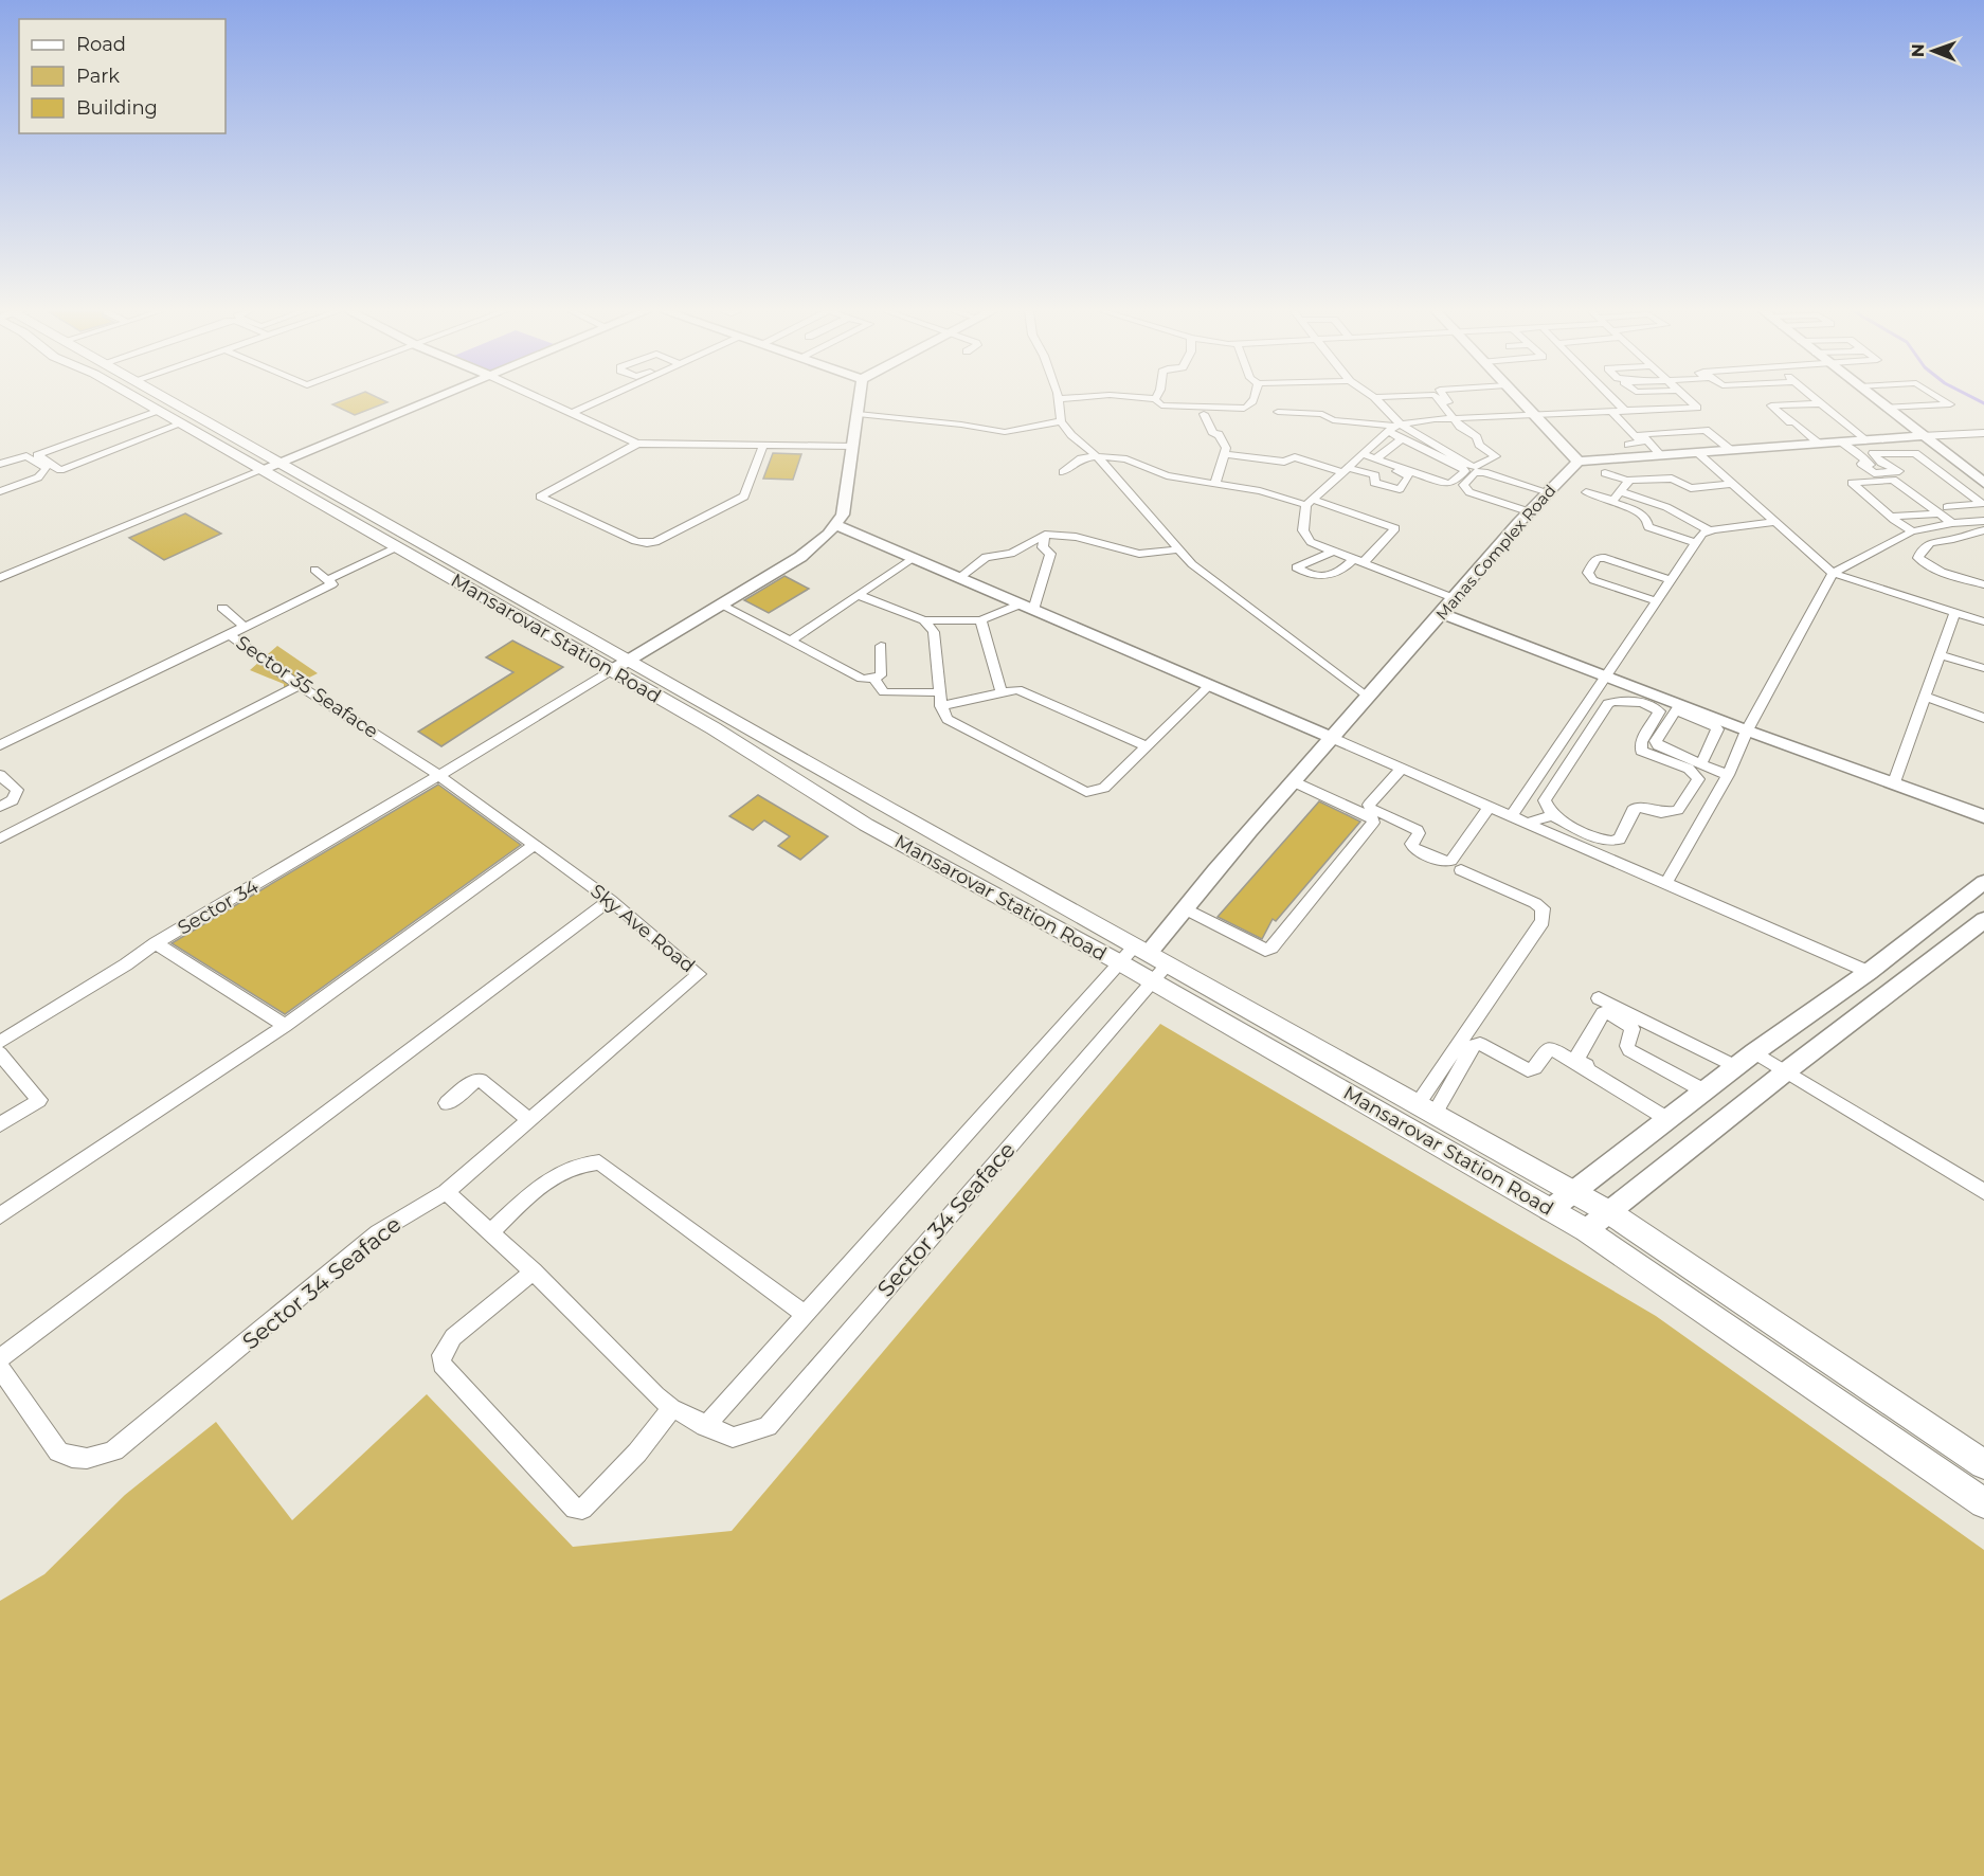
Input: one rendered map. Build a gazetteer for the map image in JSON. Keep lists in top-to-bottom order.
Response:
{
  "streets": {
    "main road": ["Mansarovar Station Road"],
    "street": [
      "Manas Complex Road",
      "Sector 35 Seaface",
      "Sector 34",
      "Sky Ave Road",
      "Sector 34 Seaface"
    ]
  },
  "crossings": [
    ["Manas Complex Road", "Mansarovar Station Road"],
    ["Manas Complex Road", "Sector 34 Seaface"],
    ["Mansarovar Station Road", "Sector 34"],
    ["Mansarovar Station Road", "Sector 34 Seaface"],
    ["Sector 35 Seaface", "Sector 34"],
    ["Sector 35 Seaface", "Sky Ave Road"],
    ["Sector 34", "Sky Ave Road"],
    ["Sky Ave Road", "Sector 34 Seaface"]
  ],
  "legend": ["Road", "Park", "Building"],
  "north": "left"
}
